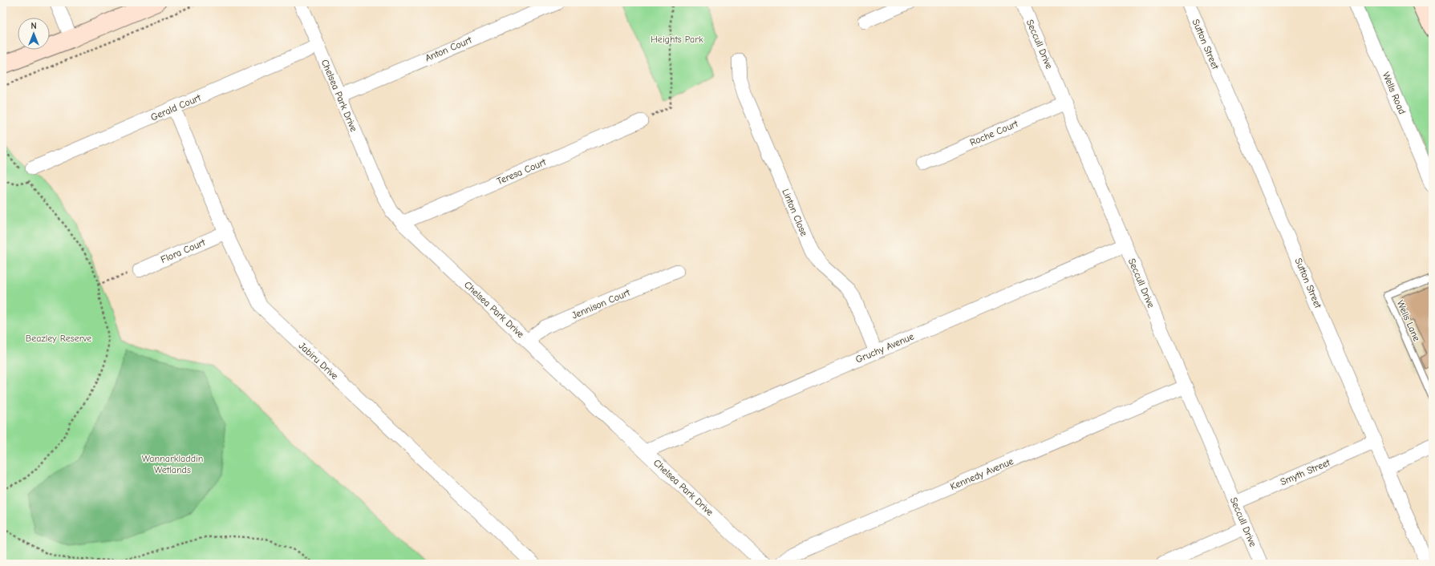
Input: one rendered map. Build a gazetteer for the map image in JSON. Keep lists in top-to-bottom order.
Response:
{
  "streets": {
    "street": [
      "Seccull Drive",
      "Sutton Street",
      "Anton Court",
      "Wells Road",
      "Chelsea Park Drive",
      "Gerald Court",
      "Roche Court",
      "Teresa Court",
      "Linton Close",
      "Flora Court",
      "Jennison Court",
      "Gruchy Avenue",
      "Jabiru Drive",
      "Smyth Street",
      "Kennedy Avenue"
    ],
    "lane": ["Wells Lane"]
  },
  "crossings": [
    ["Seccull Drive", "Roche Court"],
    ["Seccull Drive", "Gruchy Avenue"],
    ["Seccull Drive", "Smyth Street"],
    ["Seccull Drive", "Kennedy Avenue"],
    ["Sutton Street", "Smyth Street"],
    ["Anton Court", "Chelsea Park Drive"],
    ["Chelsea Park Drive", "Gerald Court"],
    ["Chelsea Park Drive", "Teresa Court"],
    ["Chelsea Park Drive", "Jennison Court"],
    ["Chelsea Park Drive", "Gruchy Avenue"],
    ["Gerald Court", "Jabiru Drive"],
    ["Linton Close", "Gruchy Avenue"],
    ["Flora Court", "Jabiru Drive"]
  ],
  "parks": ["Heights Park", "Beazley Reserve", "Wannarkladdin Wetlands"],
  "north": "top"
}
